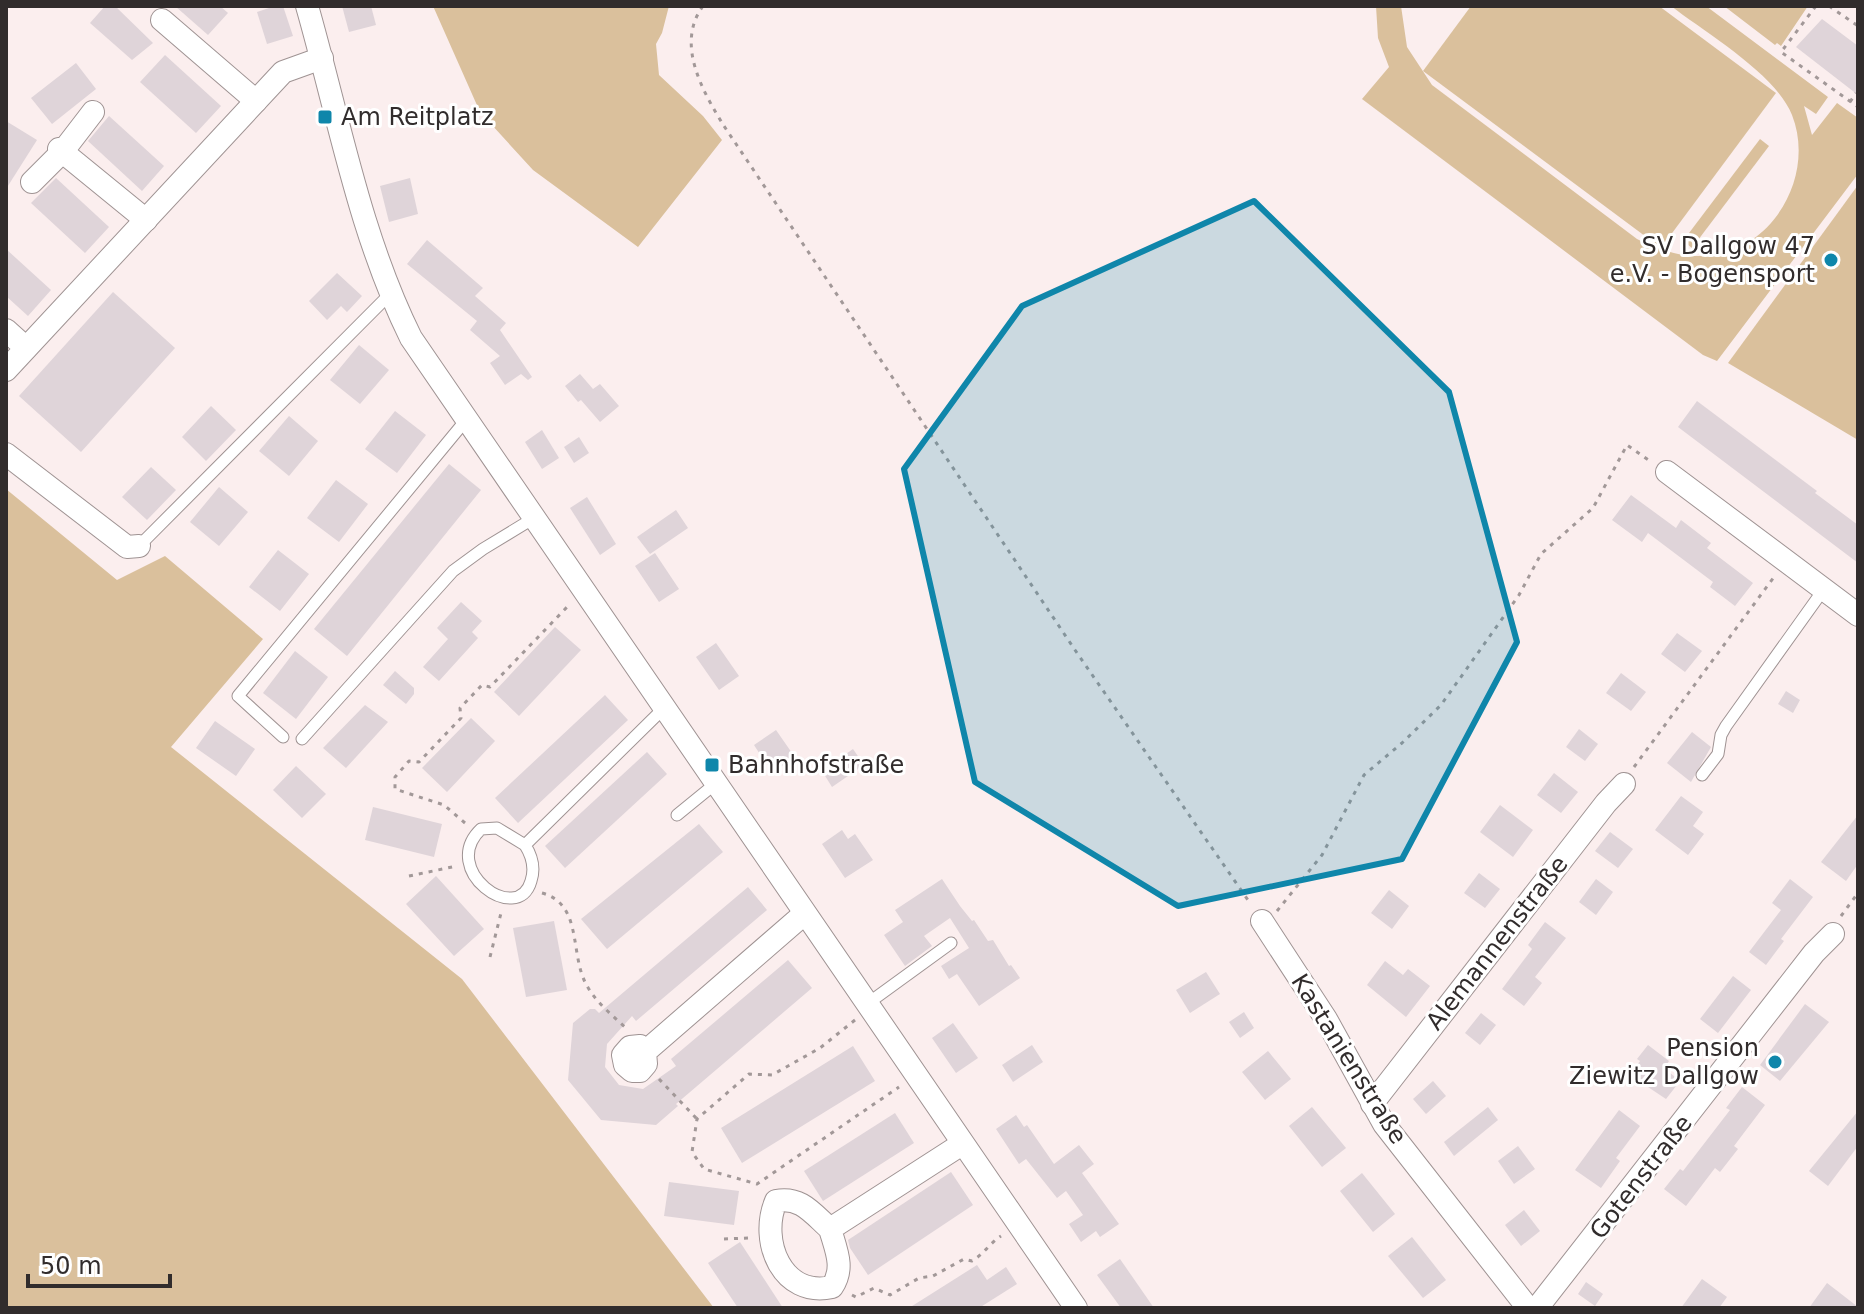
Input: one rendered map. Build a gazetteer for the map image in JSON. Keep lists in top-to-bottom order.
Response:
{
  "streets": {
    "street": ["Alemannenstraße", "Kastanienstraße", "Gotenstraße"]
  },
  "crossings": [
    ["Alemannenstraße", "Kastanienstraße"]
  ],
  "places": {
    "transit": ["Am Reitplatz", "Bahnhofstraße"],
    "other": ["SV Dallgow 47 e.V. - Bogensport", "Pension Ziewitz Dallgow"]
  },
  "scale_bar": "50 m"
}
